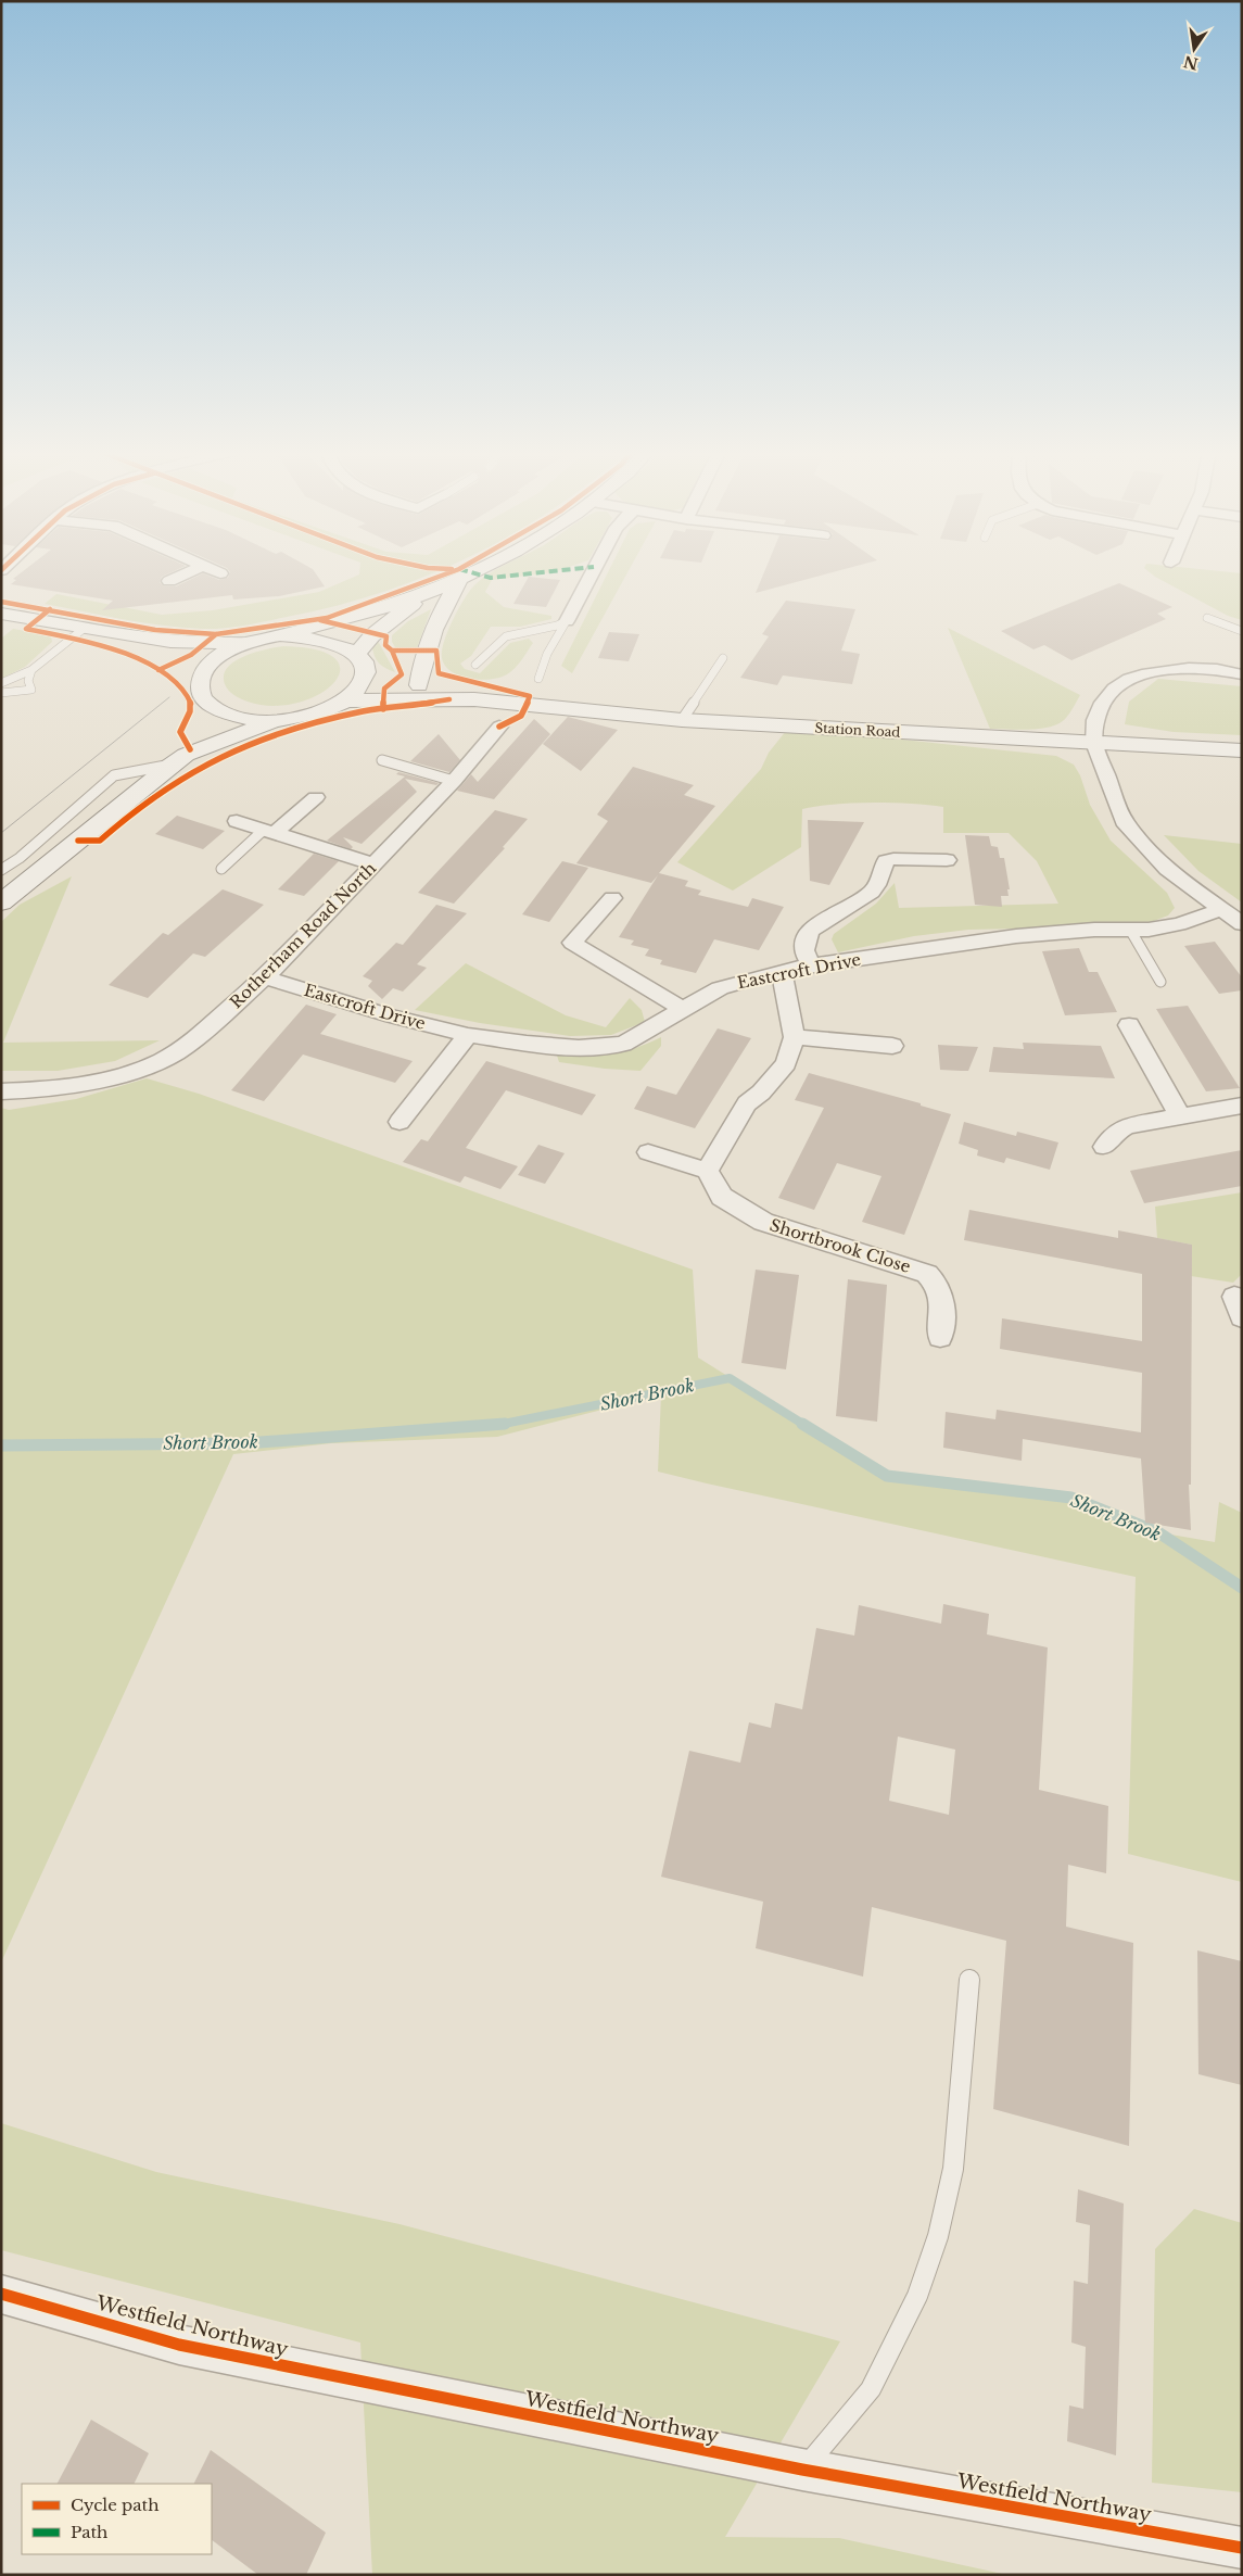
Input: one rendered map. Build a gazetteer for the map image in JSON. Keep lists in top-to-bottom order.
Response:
{
  "streets": {
    "main road": ["Station Road"],
    "street": [
      "Rotherham Road North",
      "Eastcroft Drive",
      "Shortbrook Close",
      "Westfield Northway"
    ]
  },
  "crossings": [
    ["Rotherham Road North", "Eastcroft Drive"]
  ],
  "water": ["Short Brook"],
  "legend": ["Cycle path", "Path"],
  "north": "bottom"
}
